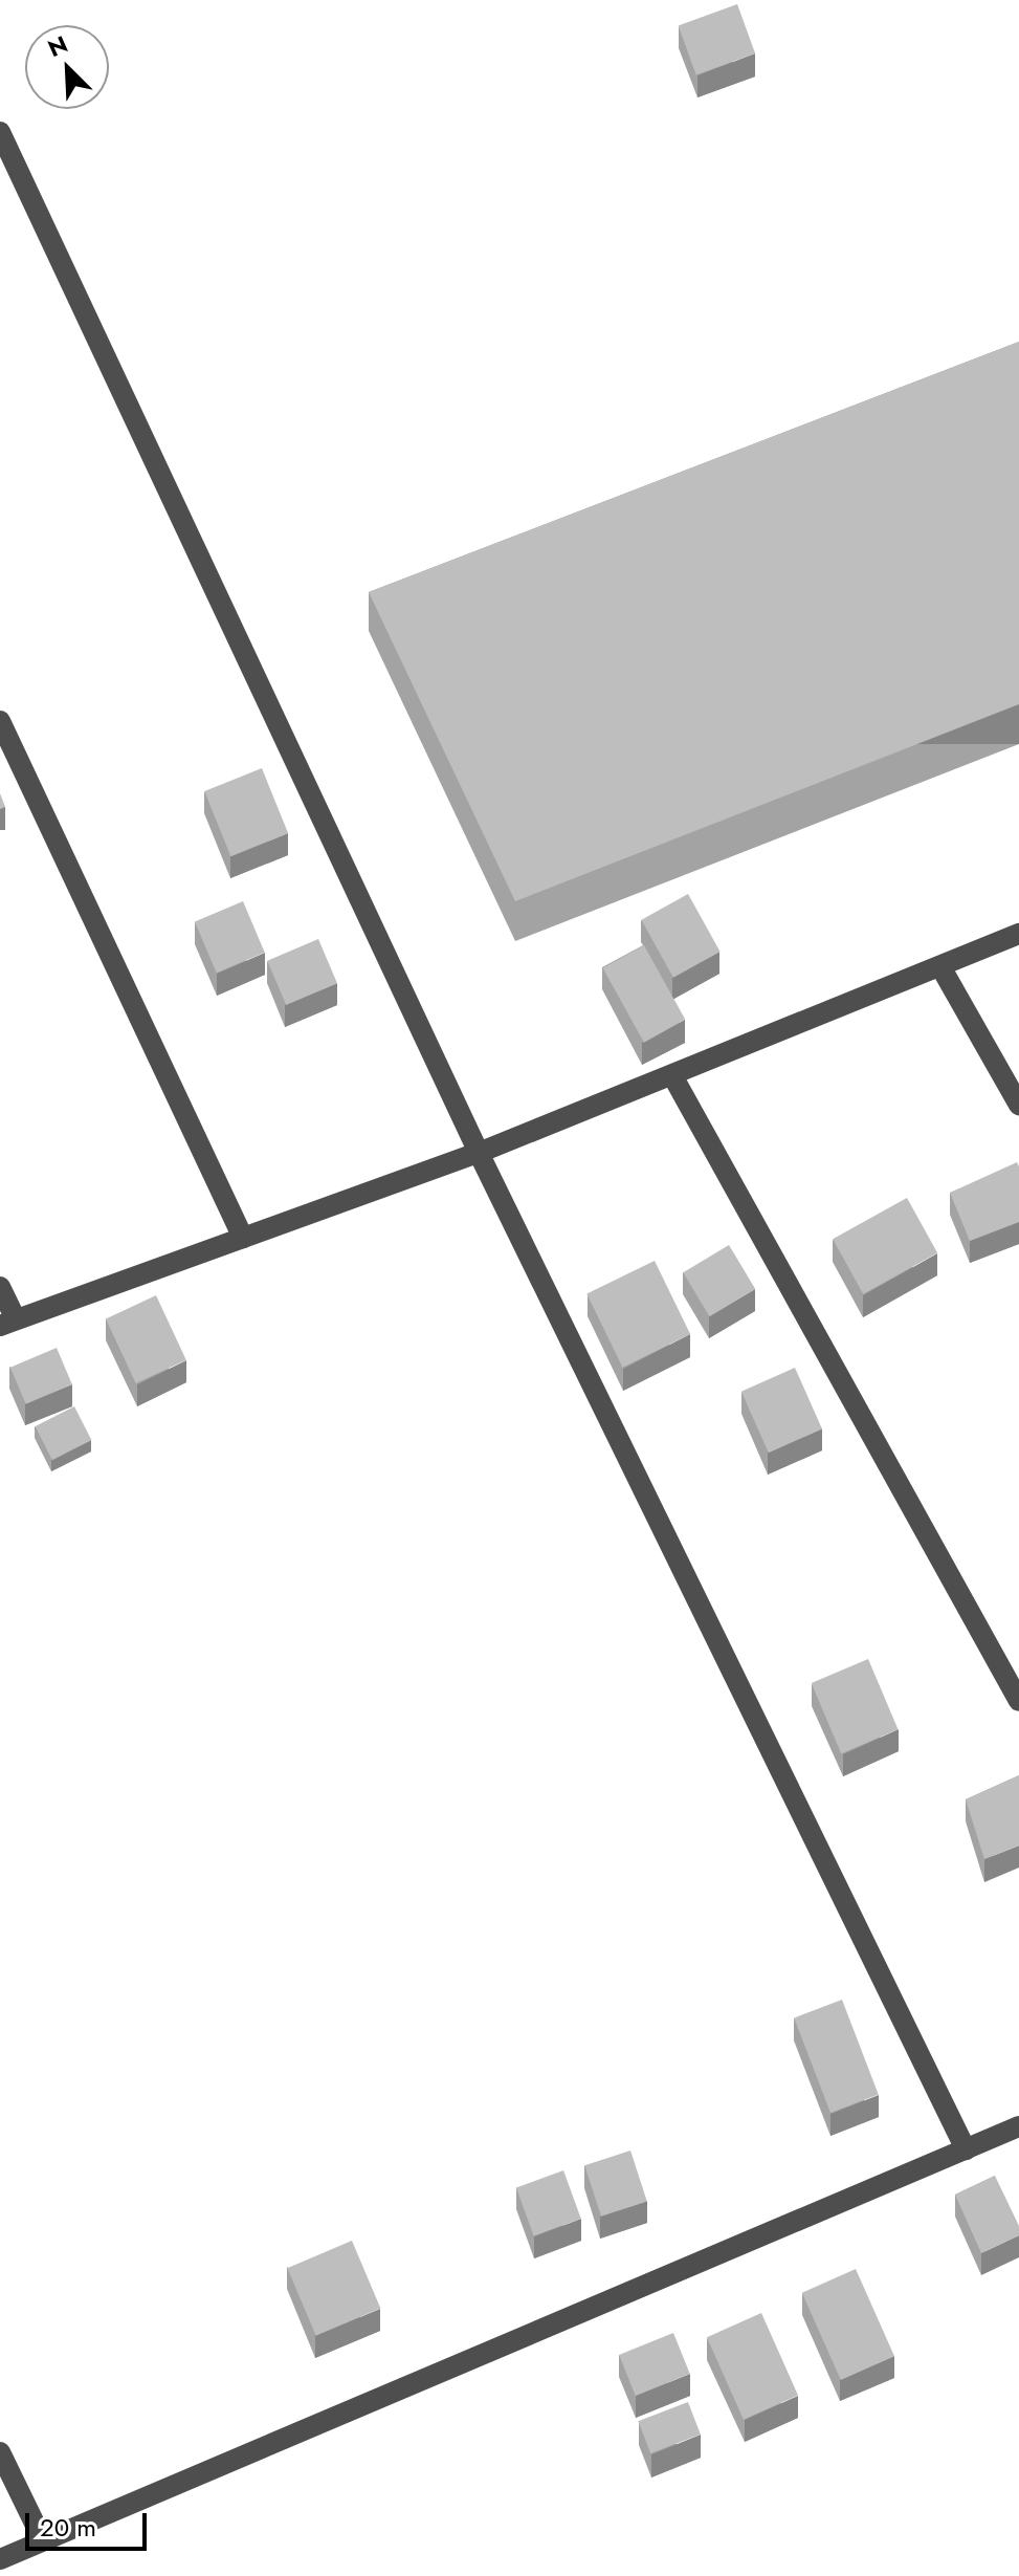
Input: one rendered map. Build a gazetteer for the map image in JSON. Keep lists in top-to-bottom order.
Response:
{
  "scale_bar": "20 m",
  "north": "top left"
}
